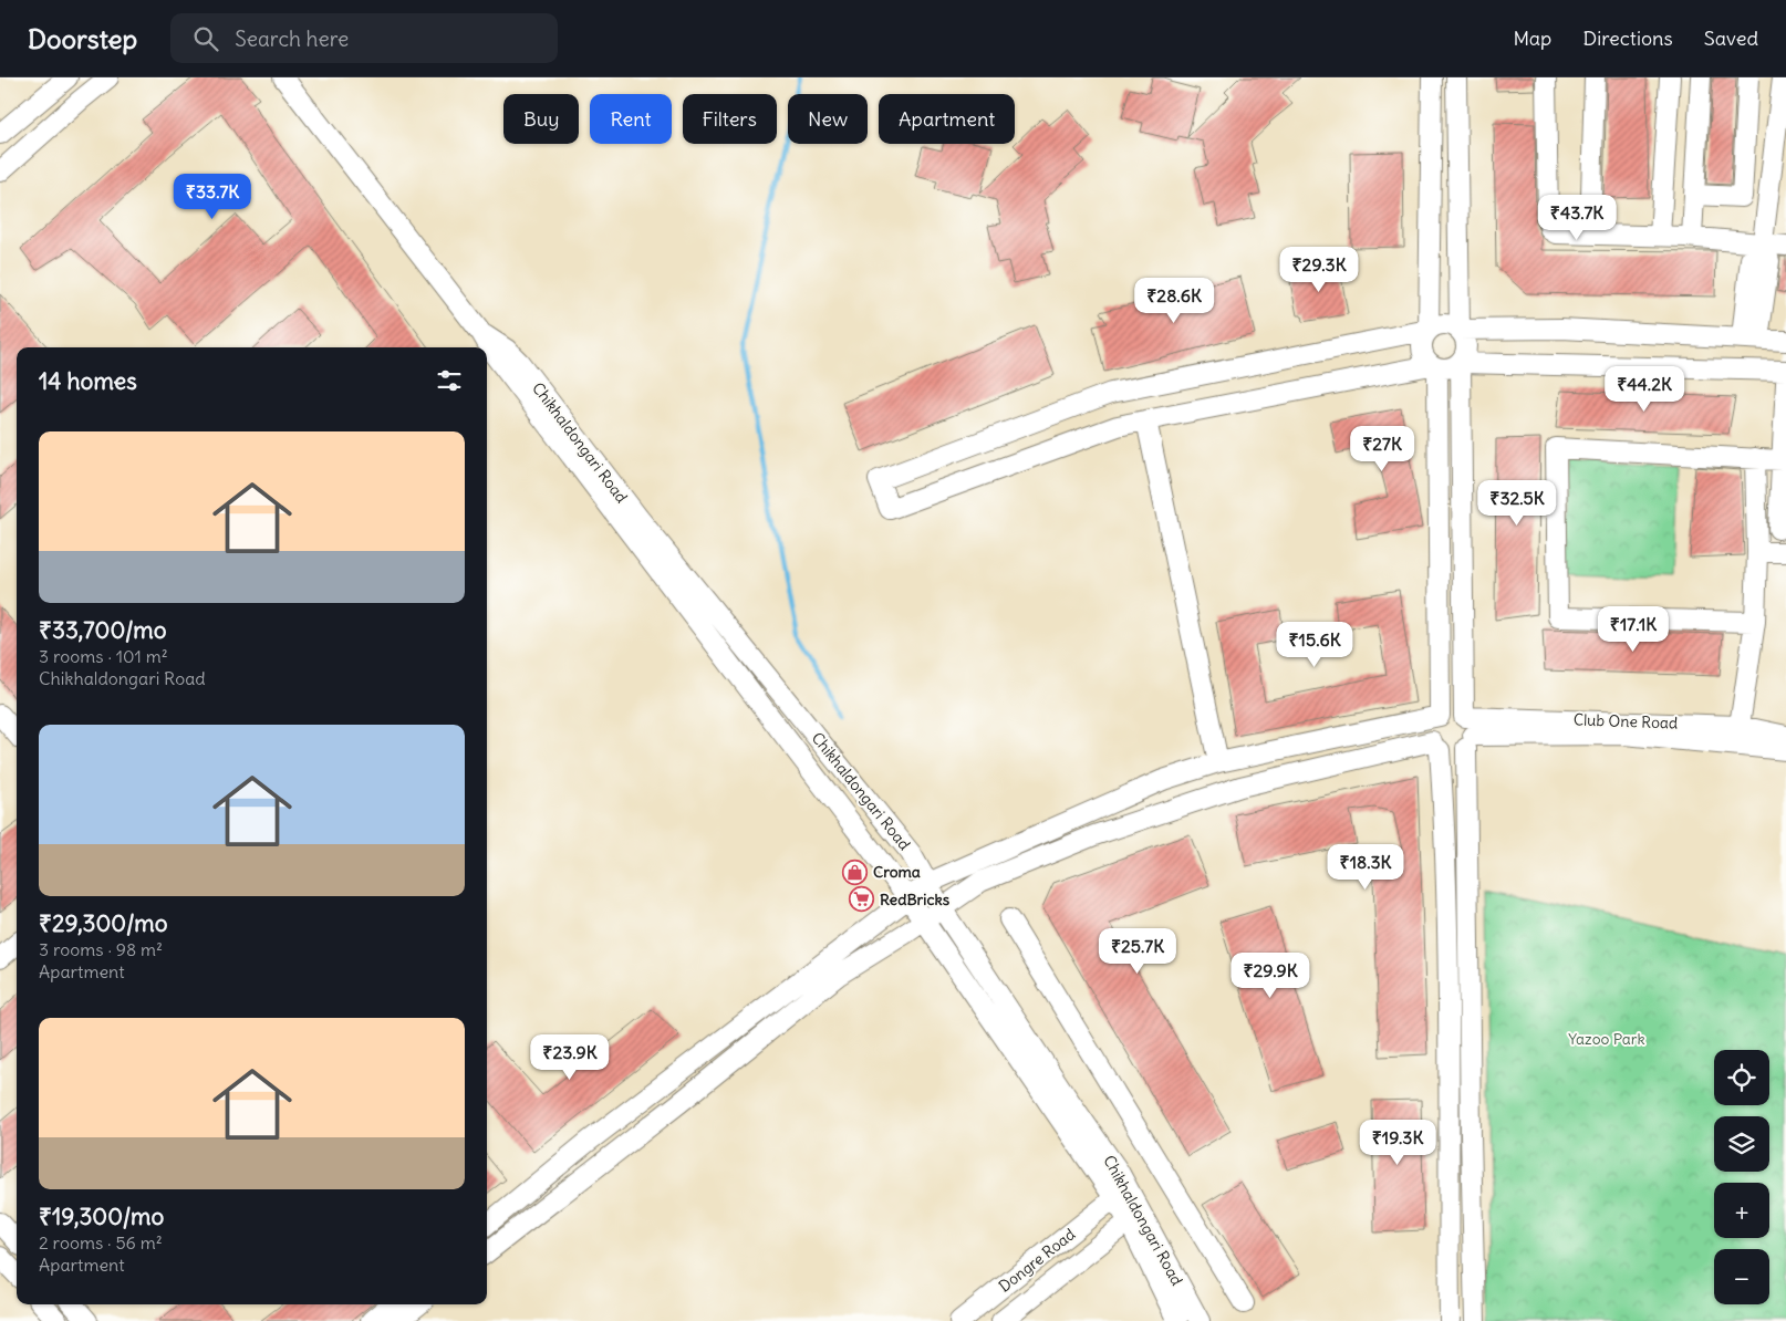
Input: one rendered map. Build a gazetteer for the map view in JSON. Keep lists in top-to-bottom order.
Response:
{
  "streets": {
    "street": ["Chikhaldongari Road", "Club One Road", "Dongre Road"]
  },
  "crossings": [
    ["Chikhaldongari Road", "Club One Road"],
    ["Chikhaldongari Road", "Dongre Road"]
  ],
  "parks": ["Yazoo Park"],
  "places": {
    "shop": ["Croma"],
    "supermarket": ["RedBricks"]
  },
  "page": {
    "header": "Doorstep",
    "search": "Search here",
    "nav": ["Map", "Directions", "Saved"],
    "chip": [
      "Buy",
      "Rent",
      "Filters",
      "New",
      "Apartment"
    ],
    "price": [
      "₹33.7K",
      "₹43.7K",
      "₹29.3K",
      "₹28.6K",
      "₹44.2K",
      "₹27K",
      "₹32.5K",
      "₹17.1K",
      "₹15.6K",
      "₹18.3K",
      "₹25.7K",
      "₹29.9K",
      "₹23.9K",
      "₹19.3K"
    ],
    "heading": "14 homes",
    "list": [
      {
        "name": "₹33,700/mo",
        "note": "3 rooms · 101 m² · Chikhaldongari Road"
      },
      {
        "name": "₹29,300/mo",
        "note": "3 rooms · 98 m² · Apartment"
      },
      {
        "name": "₹19,300/mo",
        "note": "2 rooms · 56 m² · Apartment"
      }
    ],
    "map_buttons": ["+", "−"]
  }
}
